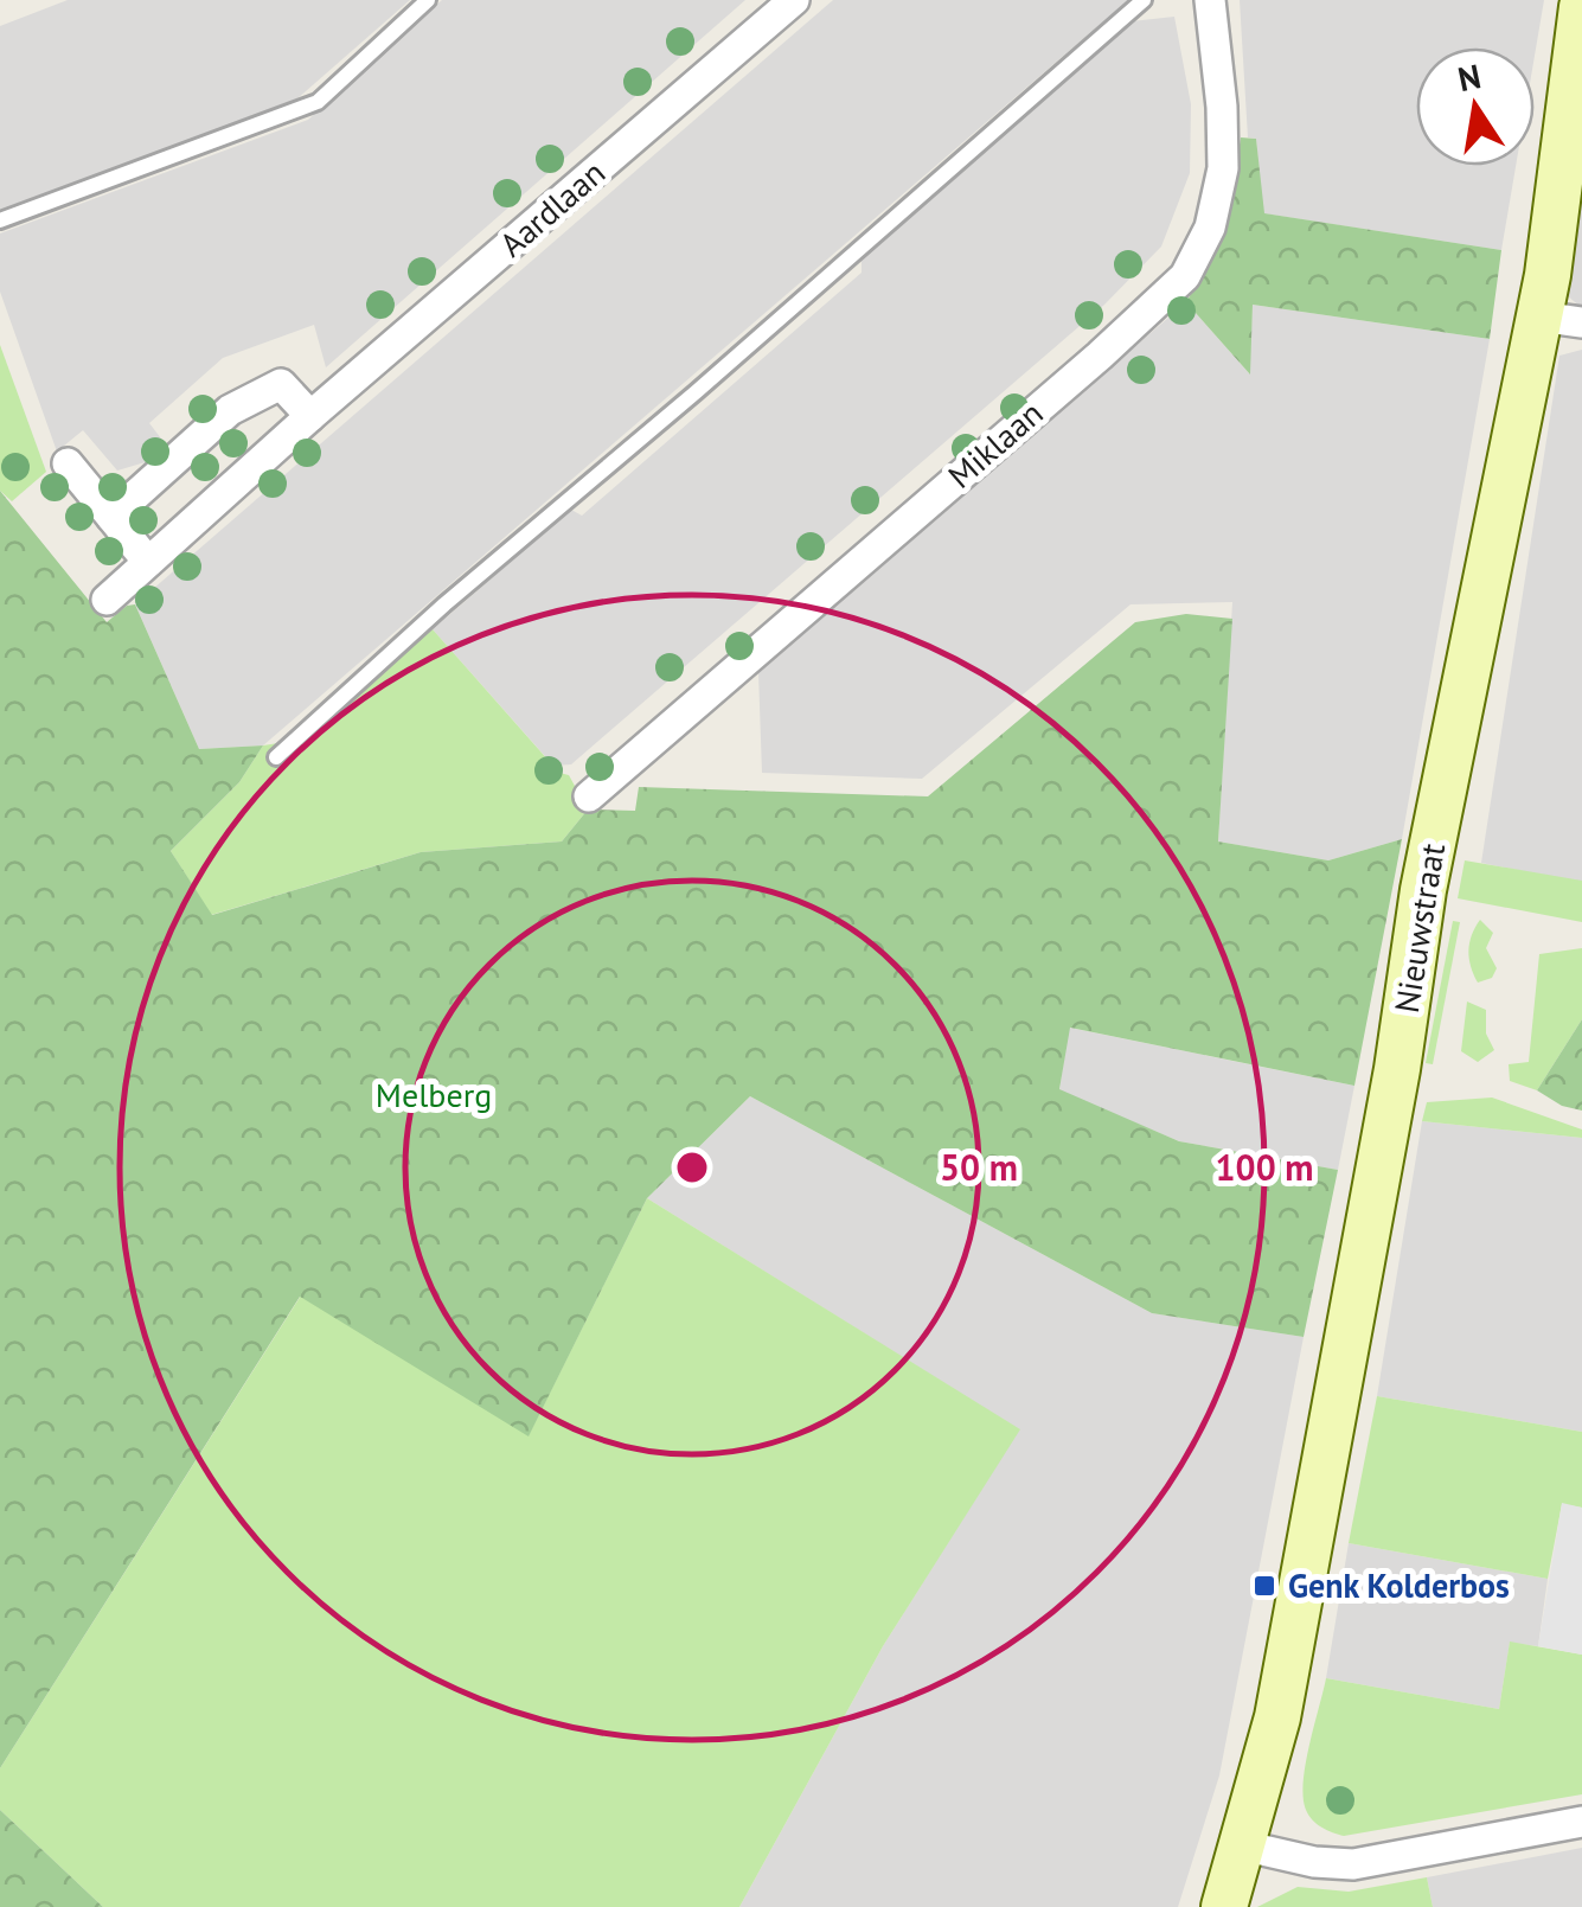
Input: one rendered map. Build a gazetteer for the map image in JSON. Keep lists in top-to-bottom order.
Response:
{
  "streets": {
    "street": ["Aardlaan", "Miklaan", "Nieuwstraat"]
  },
  "parks": ["Melberg"],
  "places": {
    "transit": ["Genk Kolderbos"]
  },
  "north": "top",
  "rings": ["50 m", "100 m"]
}
